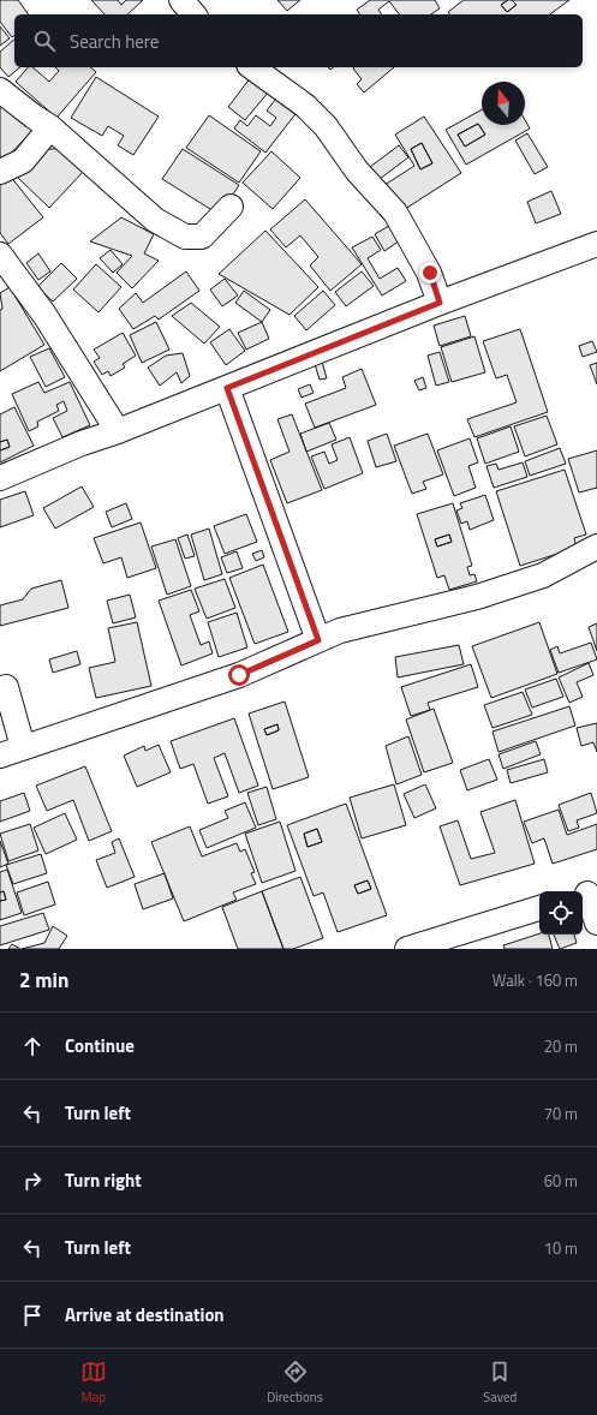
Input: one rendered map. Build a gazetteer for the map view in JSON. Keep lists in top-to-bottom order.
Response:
{
  "north": "top",
  "page": {
    "search": "Search here",
    "heading": ["2 min", "Walk · 160 m"],
    "list": [
      ["Continue", "20 m"],
      ["Turn left", "70 m"],
      ["Turn right", "60 m"],
      ["Turn left", "10 m"],
      "Arrive at destination"
    ],
    "nav": ["Map", "Directions", "Saved"]
  }
}
